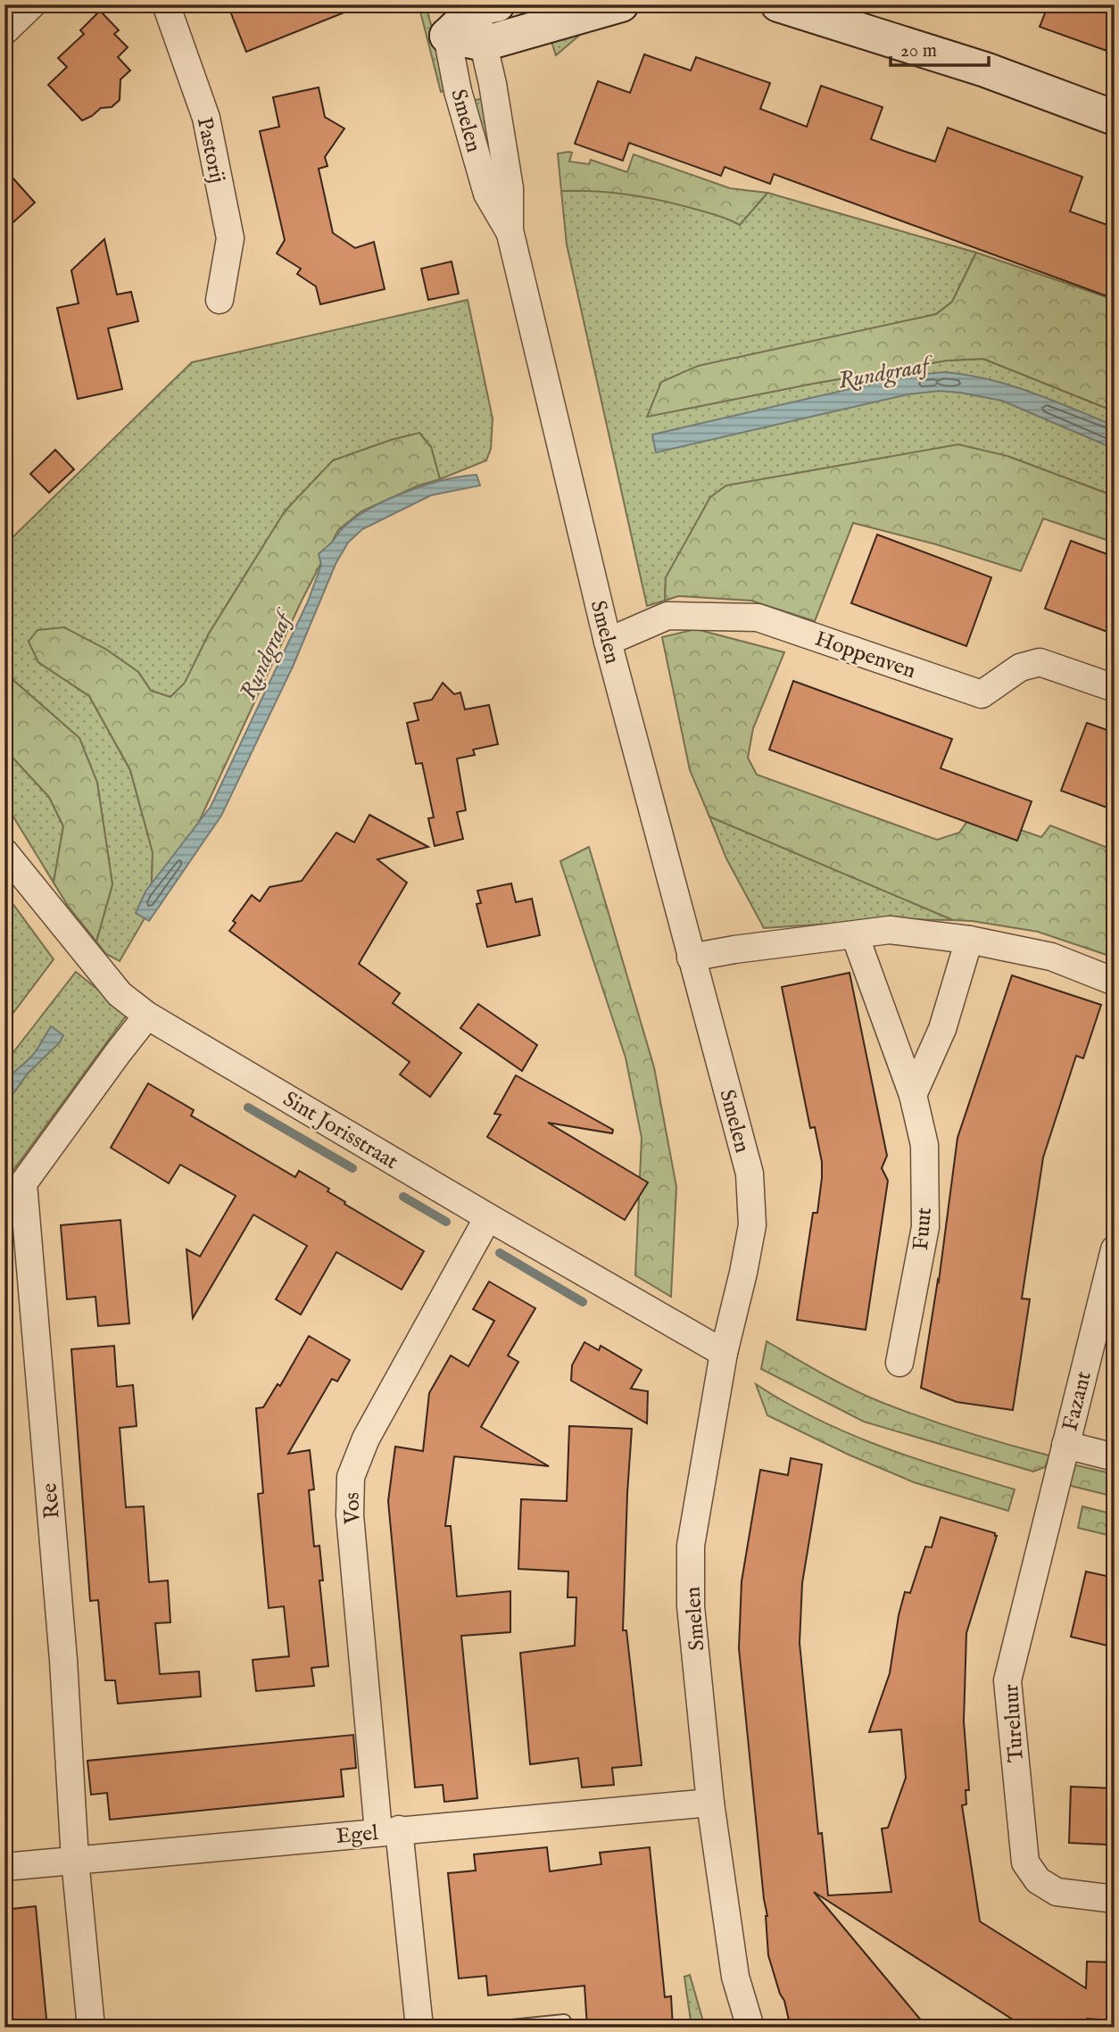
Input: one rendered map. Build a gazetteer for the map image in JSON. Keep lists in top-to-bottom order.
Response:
{
  "streets": {
    "street": [
      "Smelen",
      "Pastorij",
      "Hoppenven",
      "Sint Jorisstraat",
      "Fuut",
      "Fazant",
      "Ree",
      "Vos",
      "Tureluur",
      "Egel"
    ]
  },
  "crossings": [
    ["Smelen", "Hoppenven"],
    ["Smelen", "Sint Jorisstraat"],
    ["Smelen", "Egel"],
    ["Sint Jorisstraat", "Ree"],
    ["Sint Jorisstraat", "Vos"],
    ["Fazant", "Tureluur"],
    ["Ree", "Egel"],
    ["Vos", "Egel"]
  ],
  "water": ["Rundgraaf"],
  "scale_bar": "20 m"
}
